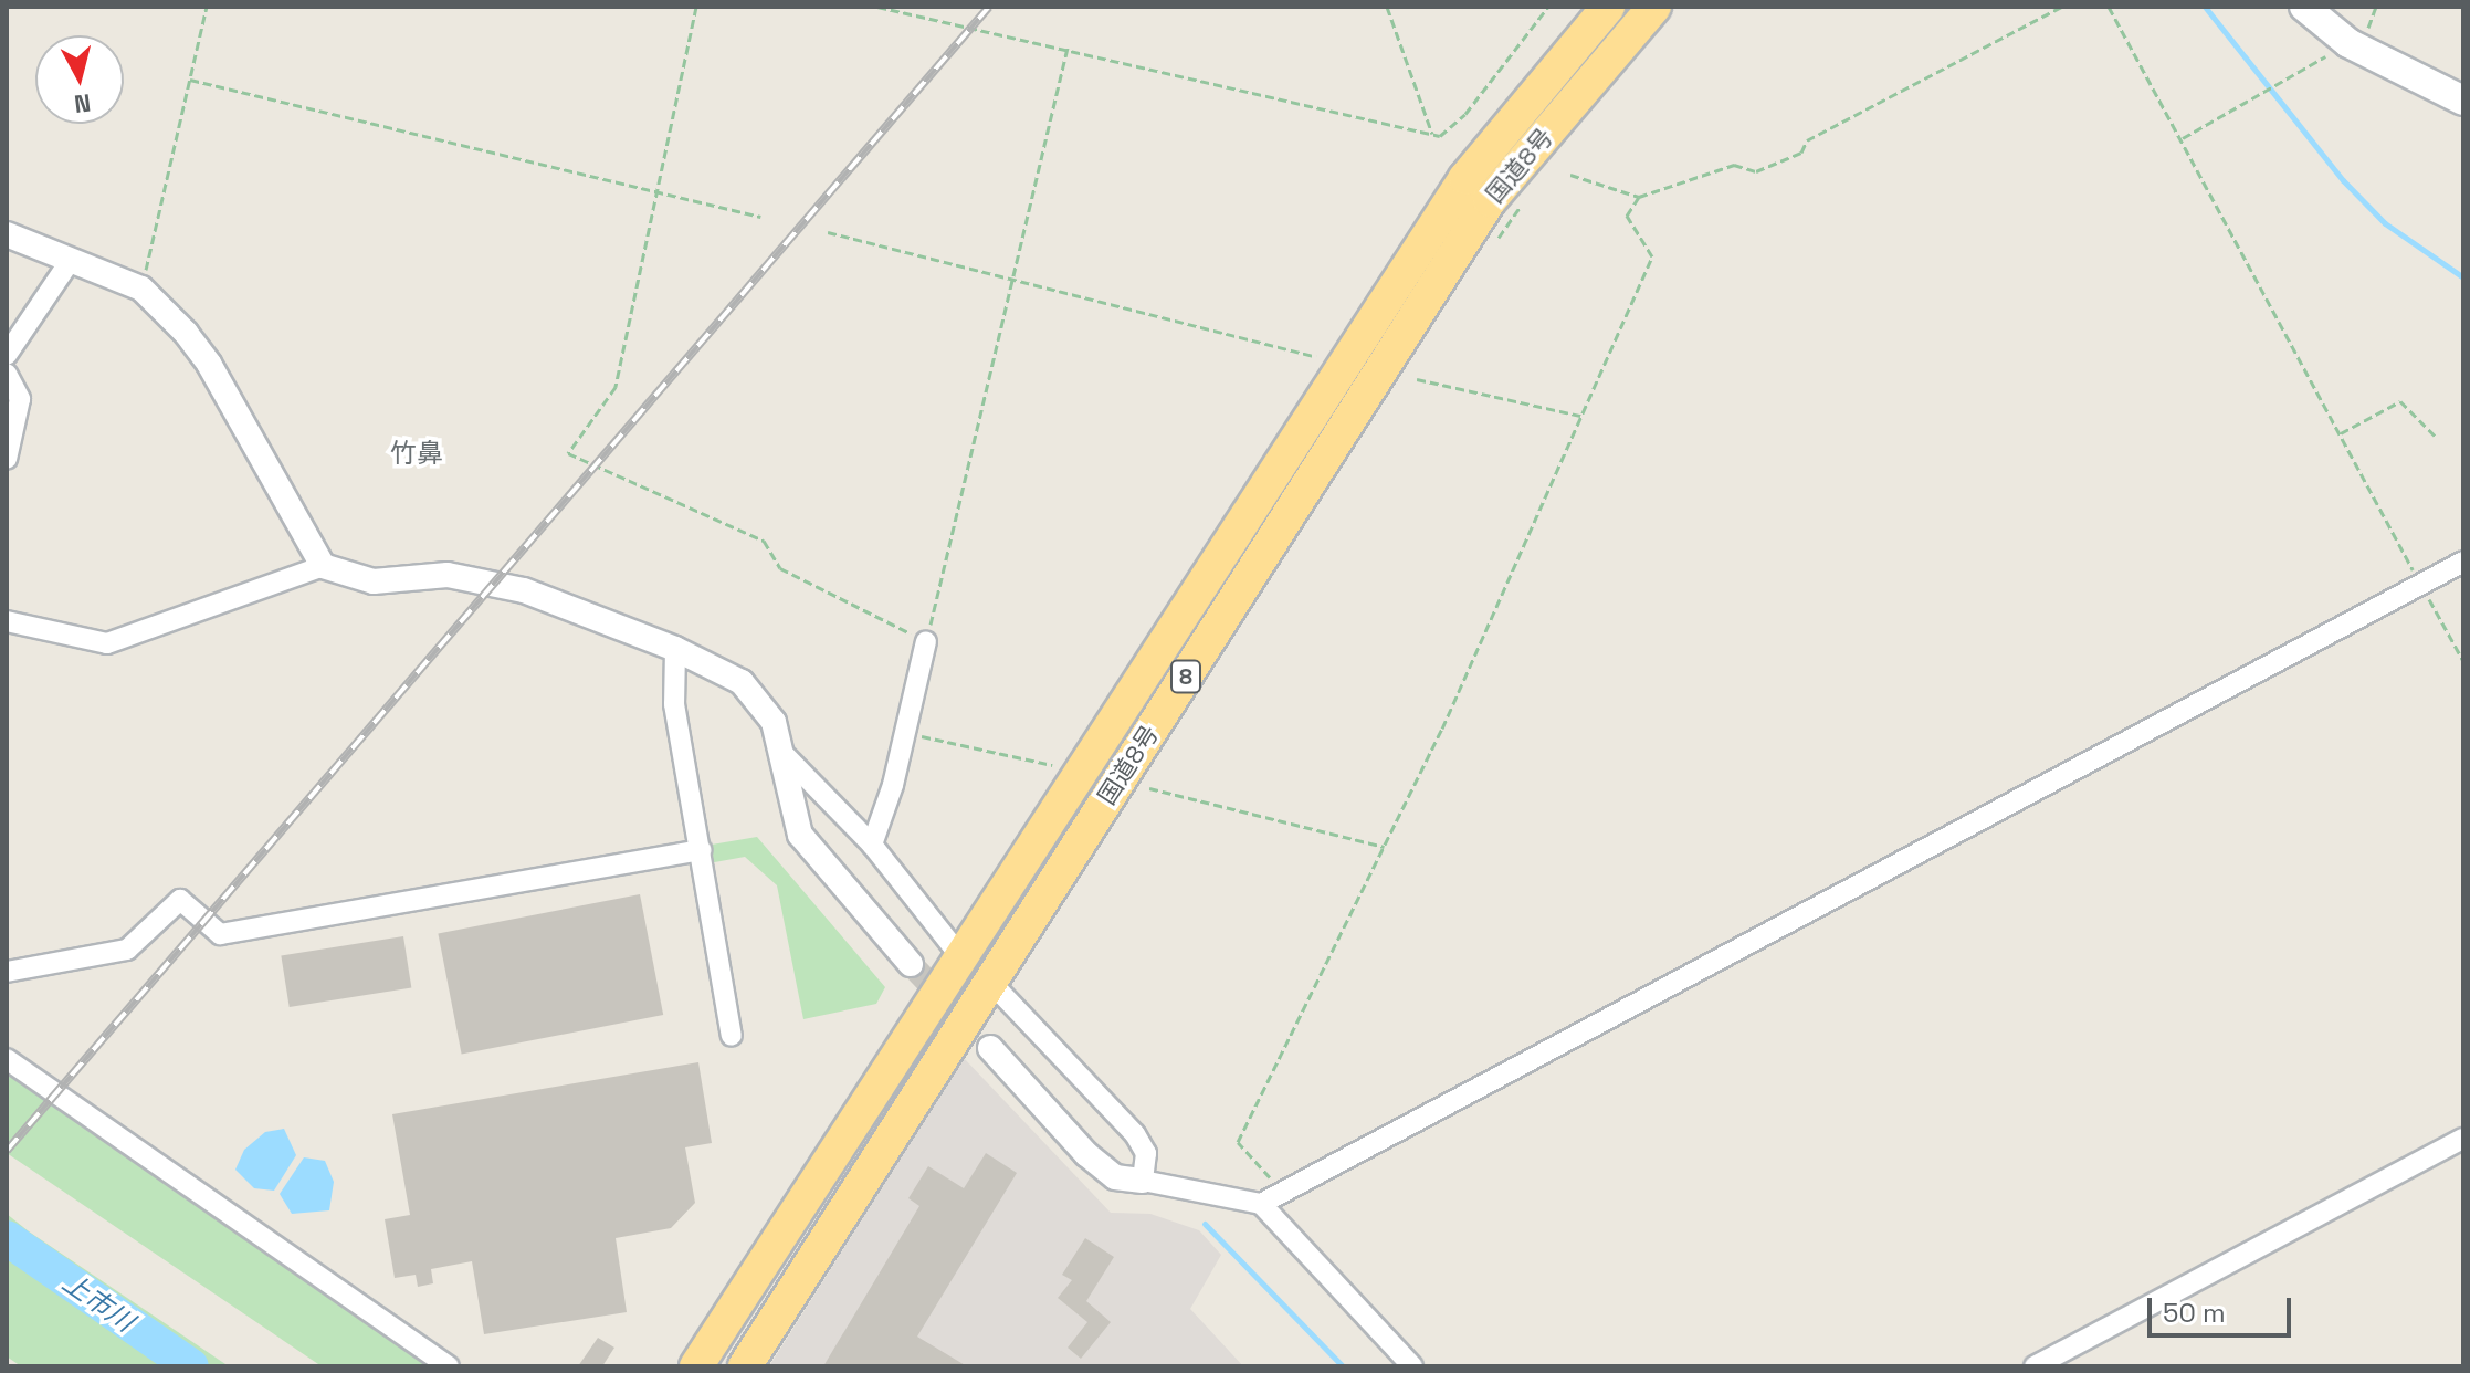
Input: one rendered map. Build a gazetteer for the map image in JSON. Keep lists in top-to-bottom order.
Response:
{
  "streets": {
    "highway": ["国道8号", "8"]
  },
  "districts": ["竹鼻"],
  "water": ["上市川"],
  "scale_bar": "50 m",
  "north": "bottom"
}
